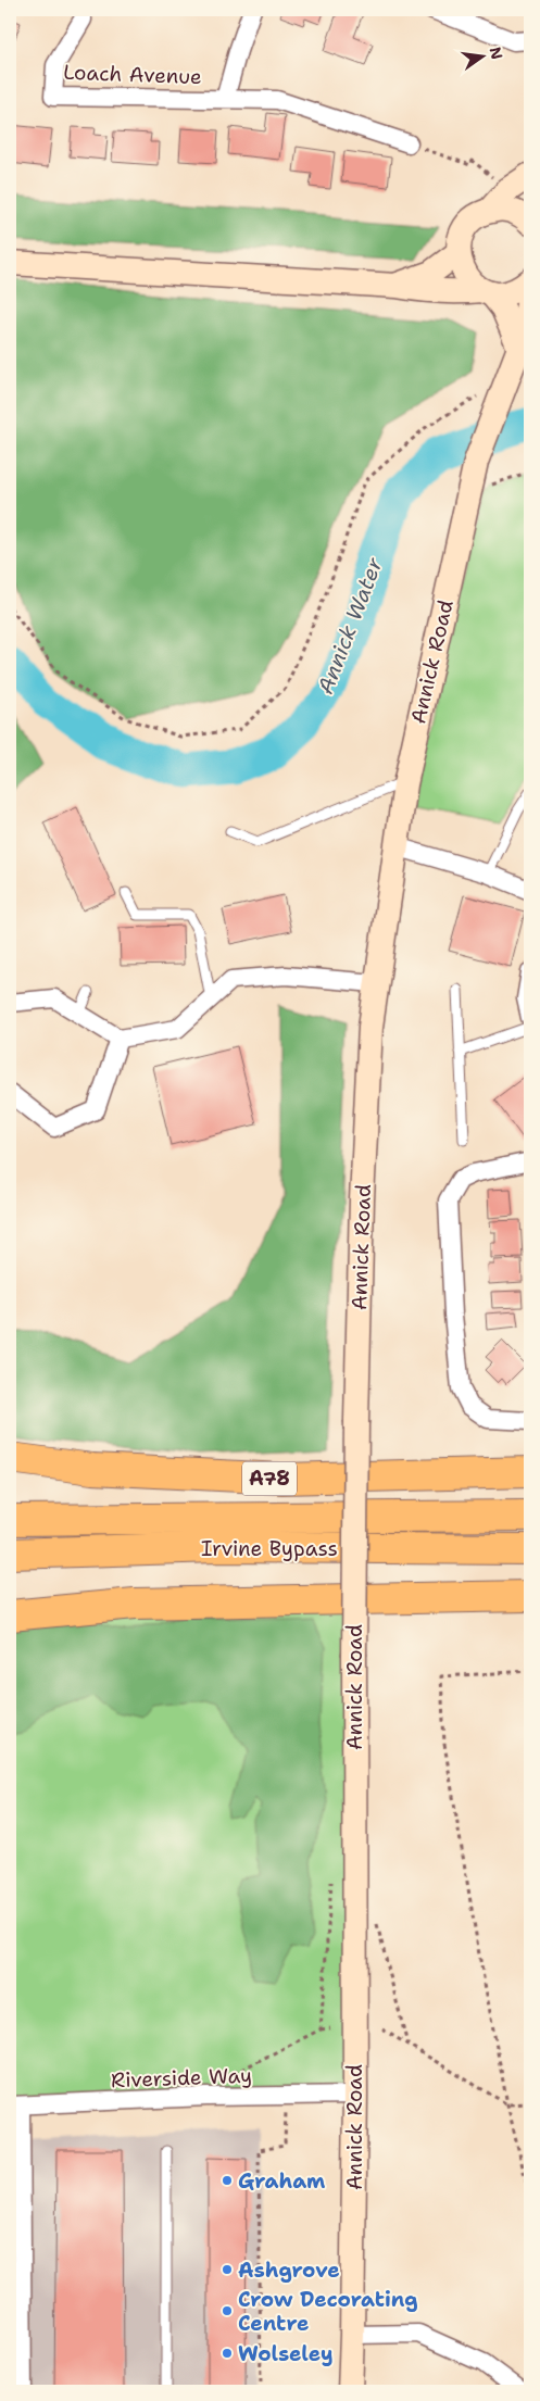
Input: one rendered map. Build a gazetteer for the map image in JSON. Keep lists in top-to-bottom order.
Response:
{
  "streets": {
    "highway": ["A78", "Irvine Bypass"],
    "main road": ["Annick Road"],
    "street": ["Loach Avenue", "Riverside Way"]
  },
  "crossings": [
    ["Annick Road", "Riverside Way"]
  ],
  "water": ["Annick Water"],
  "places": [
    "Graham",
    "Ashgrove",
    "Crow Decorating Centre",
    "Wolseley"
  ],
  "north": "right"
}
